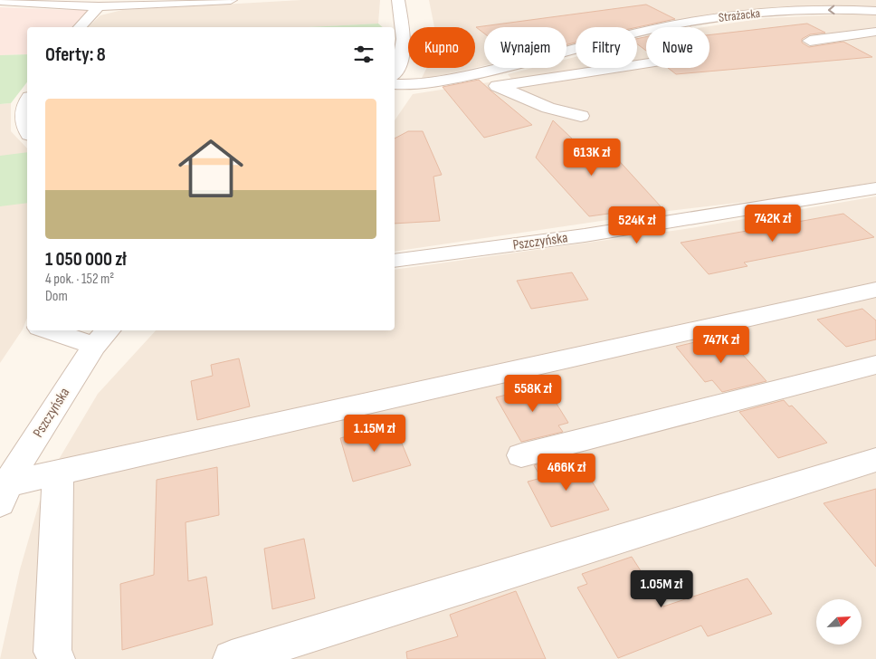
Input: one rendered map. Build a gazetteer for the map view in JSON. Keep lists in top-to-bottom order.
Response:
{
  "streets": {
    "street": ["Strażacka", "Pszczyńska"]
  },
  "north": "top right",
  "page": {
    "chip": [
      "Kupno",
      "Wynajem",
      "Filtry",
      "Nowe"
    ],
    "heading": "Oferty: 8",
    "list": [
      {
        "name": "1 050 000 zł",
        "note": "4 pok. · 152 m² · Dom"
      }
    ],
    "price": [
      "613K zł",
      "742K zł",
      "524K zł",
      "747K zł",
      "558K zł",
      "1.15M zł",
      "466K zł",
      "1.05M zł"
    ]
  }
}
